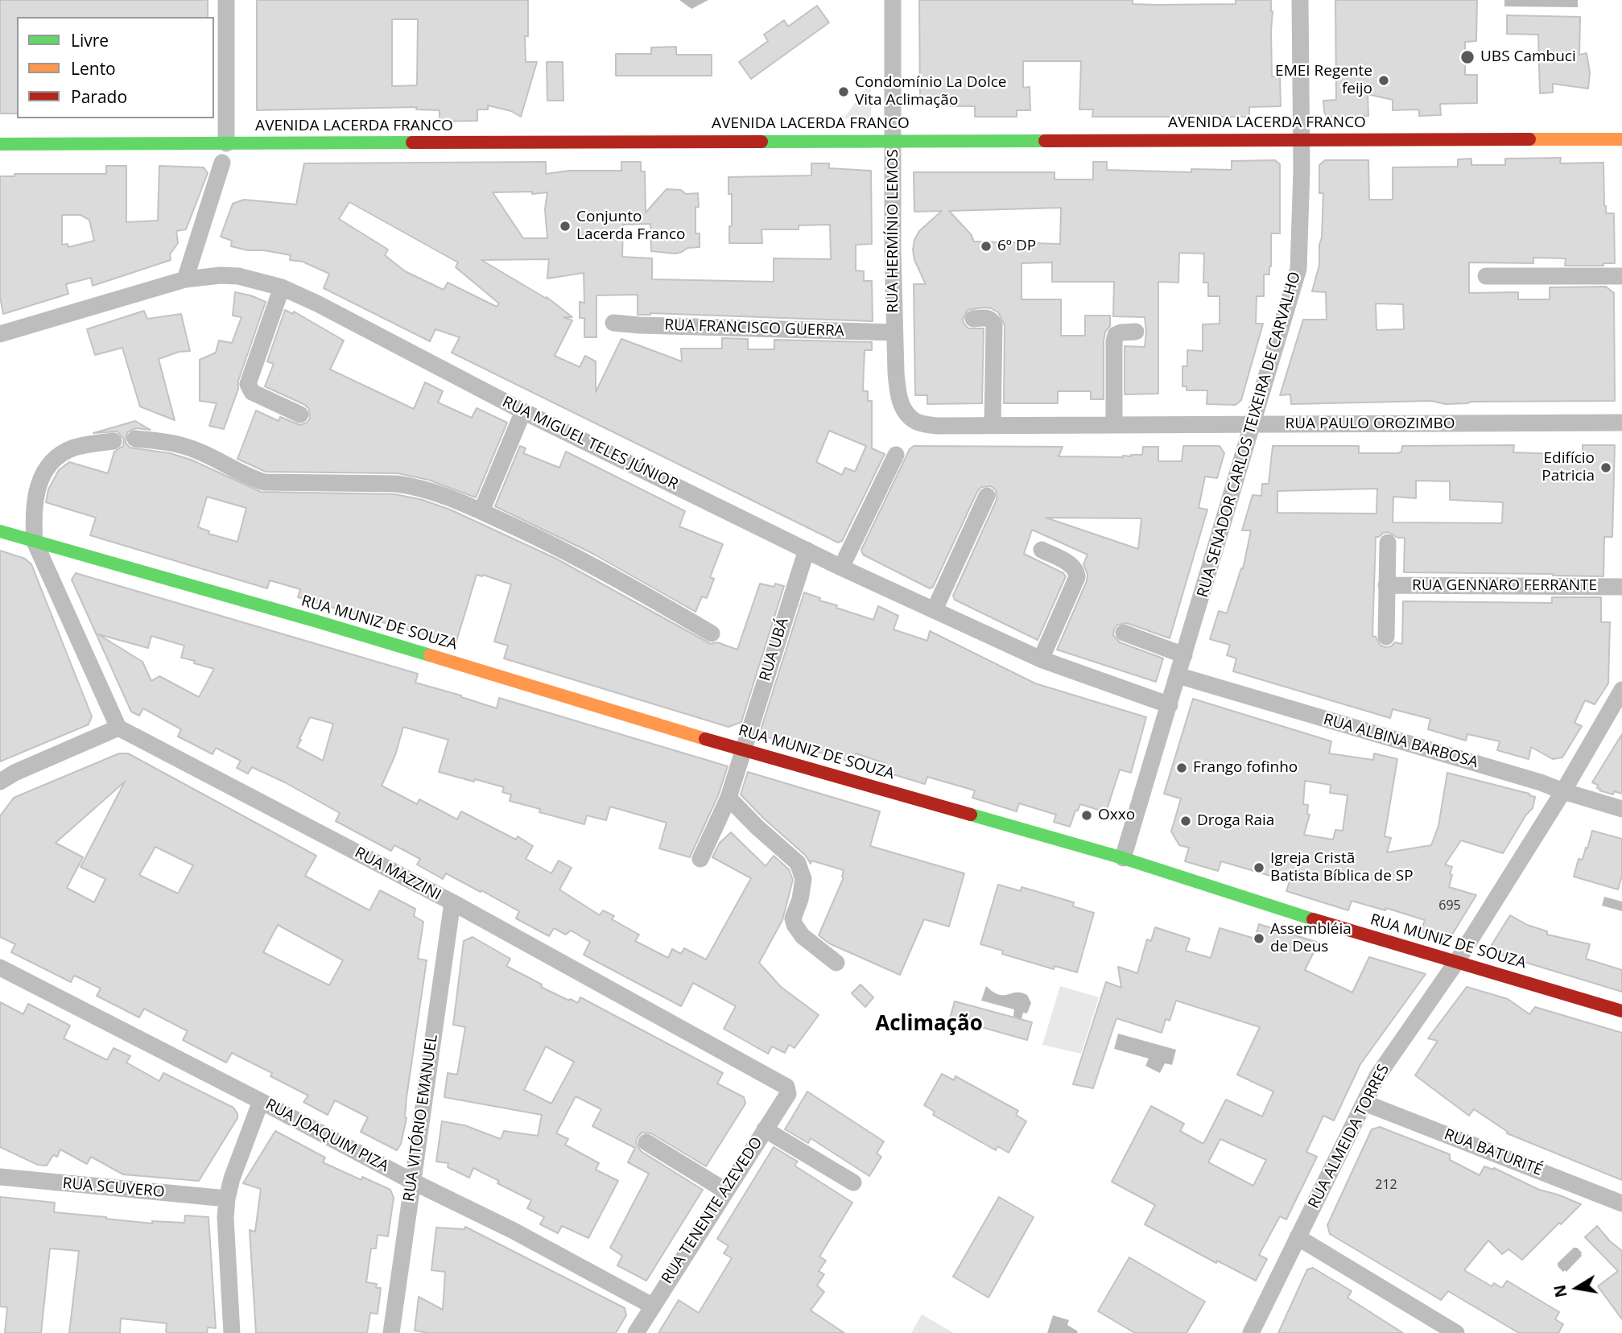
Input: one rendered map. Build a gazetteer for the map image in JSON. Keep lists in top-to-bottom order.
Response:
{
  "streets": {
    "street": [
      "AVENIDA LACERDA FRANCO",
      "RUA HERMÍNIO LEMOS",
      "RUA FRANCISCO GUERRA",
      "RUA PAULO OROZIMBO",
      "RUA SENADOR CARLOS TEIXEIRA DE CARVALHO",
      "RUA MIGUEL TELES JÚNIOR",
      "RUA GENNARO FERRANTE",
      "RUA MUNIZ DE SOUZA",
      "RUA UBÁ",
      "RUA ALBINA BARBOSA",
      "RUA MAZZINI",
      "RUA VITÓRIO EMANUEL",
      "RUA JOAQUIM PIZA",
      "RUA ALMEIDA TORRES",
      "RUA BATURITÉ",
      "RUA SCUVERO",
      "RUA TENENTE AZEVEDO"
    ]
  },
  "crossings": [
    ["AVENIDA LACERDA FRANCO", "RUA HERMÍNIO LEMOS"],
    ["AVENIDA LACERDA FRANCO", "RUA SENADOR CARLOS TEIXEIRA DE CARVALHO"],
    ["RUA HERMÍNIO LEMOS", "RUA FRANCISCO GUERRA"],
    ["RUA HERMÍNIO LEMOS", "RUA PAULO OROZIMBO"],
    ["RUA PAULO OROZIMBO", "RUA SENADOR CARLOS TEIXEIRA DE CARVALHO"],
    ["RUA SENADOR CARLOS TEIXEIRA DE CARVALHO", "RUA MIGUEL TELES JÚNIOR"],
    ["RUA SENADOR CARLOS TEIXEIRA DE CARVALHO", "RUA MUNIZ DE SOUZA"],
    ["RUA SENADOR CARLOS TEIXEIRA DE CARVALHO", "RUA ALBINA BARBOSA"],
    ["RUA MIGUEL TELES JÚNIOR", "RUA UBÁ"],
    ["RUA MUNIZ DE SOUZA", "RUA UBÁ"],
    ["RUA MUNIZ DE SOUZA", "RUA ALMEIDA TORRES"],
    ["RUA ALBINA BARBOSA", "RUA ALMEIDA TORRES"],
    ["RUA MAZZINI", "RUA VITÓRIO EMANUEL"],
    ["RUA MAZZINI", "RUA TENENTE AZEVEDO"],
    ["RUA VITÓRIO EMANUEL", "RUA JOAQUIM PIZA"],
    ["RUA JOAQUIM PIZA", "RUA TENENTE AZEVEDO"],
    ["RUA ALMEIDA TORRES", "RUA BATURITÉ"]
  ],
  "districts": ["Aclimação"],
  "places": [
    "UBS Cambuci",
    "EMEI Regente feijo",
    "Condomínio La Dolce Vita Aclimação",
    "Conjunto Lacerda Franco",
    "6º DP",
    "Edifício Patricia",
    "Frango fofinho",
    "Oxxo",
    "Droga Raia",
    "Igreja Cristã Batista Bíblica de SP",
    "Assembléia de Deus"
  ],
  "house_numbers": ["695", "212"],
  "legend": ["Livre", "Lento", "Parado"],
  "north": "left"
}
